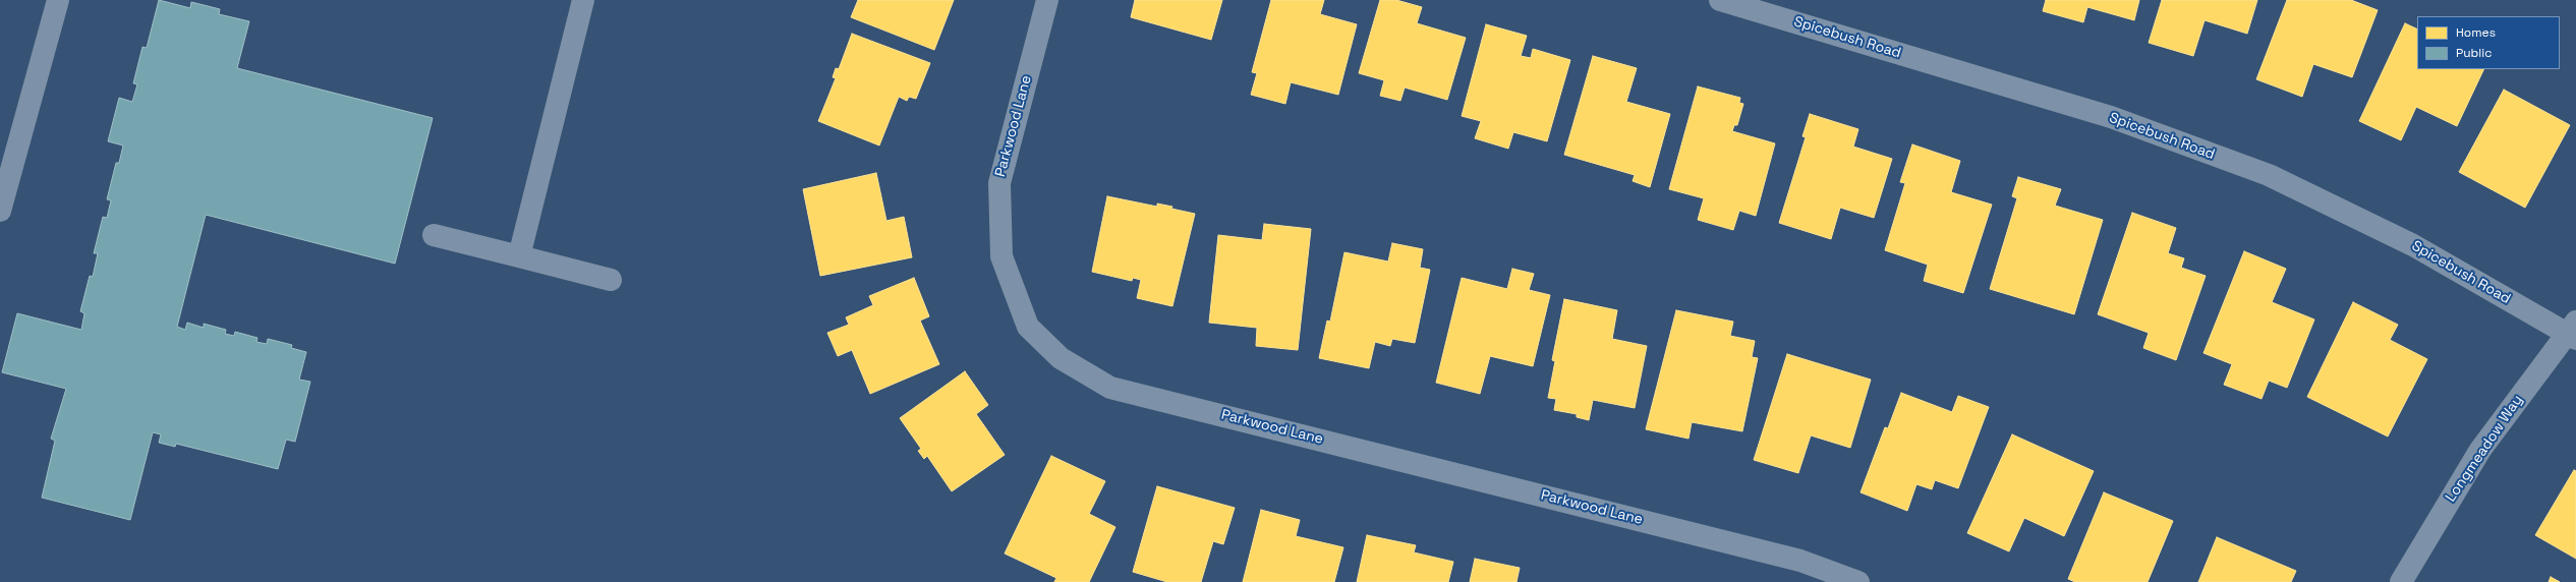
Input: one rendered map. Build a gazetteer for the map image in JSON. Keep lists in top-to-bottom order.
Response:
{
  "streets": {
    "street": ["Spicebush Road", "Parkwood Lane", "Longmeadow Way"]
  },
  "crossings": [
    ["Spicebush Road", "Longmeadow Way"]
  ],
  "legend": ["Homes", "Public"]
}
